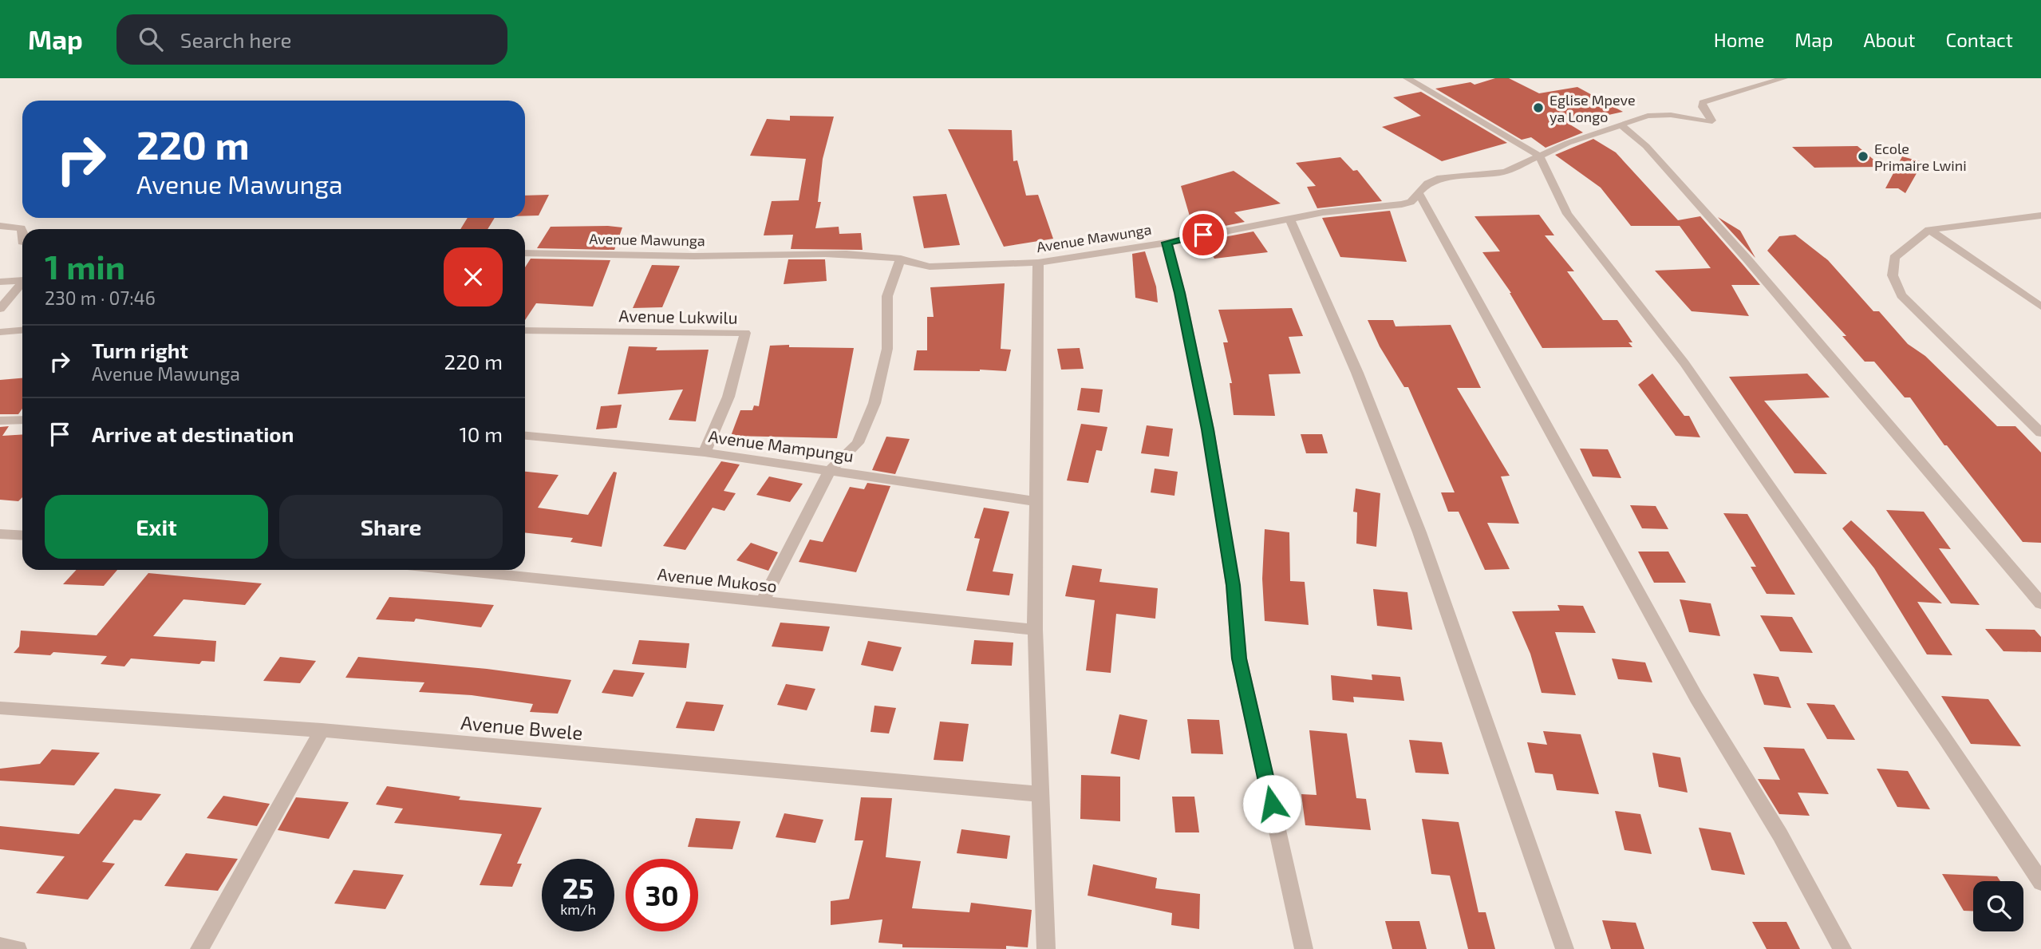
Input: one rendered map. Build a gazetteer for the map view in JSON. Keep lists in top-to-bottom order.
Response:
{
  "streets": {
    "street": [
      "Avenue Mawunga",
      "Avenue Lukwilu",
      "Avenue Mampungu",
      "Avenue Mukoso",
      "Avenue Bwele"
    ]
  },
  "crossings": [
    ["Avenue Lukwilu", "Avenue Mampungu"]
  ],
  "places": ["Eglise Mpeve ya Longo", "Ecole Primaire Lwini"],
  "page": {
    "header": "Map",
    "search": "Search here",
    "nav": [
      "Home",
      "Map",
      "About",
      "Contact"
    ],
    "turn": ["220 m", "Avenue Mawunga"],
    "heading": ["1 min", "230 m · 07:46"],
    "list": [
      {
        "name": "Turn right",
        "note": "Avenue Mawunga",
        "value": "220 m"
      },
      {
        "name": "Arrive at destination",
        "value": "10 m"
      }
    ],
    "buttons": ["Exit", "Share"],
    "speed": "25 km/h",
    "limit": "30"
  }
}
